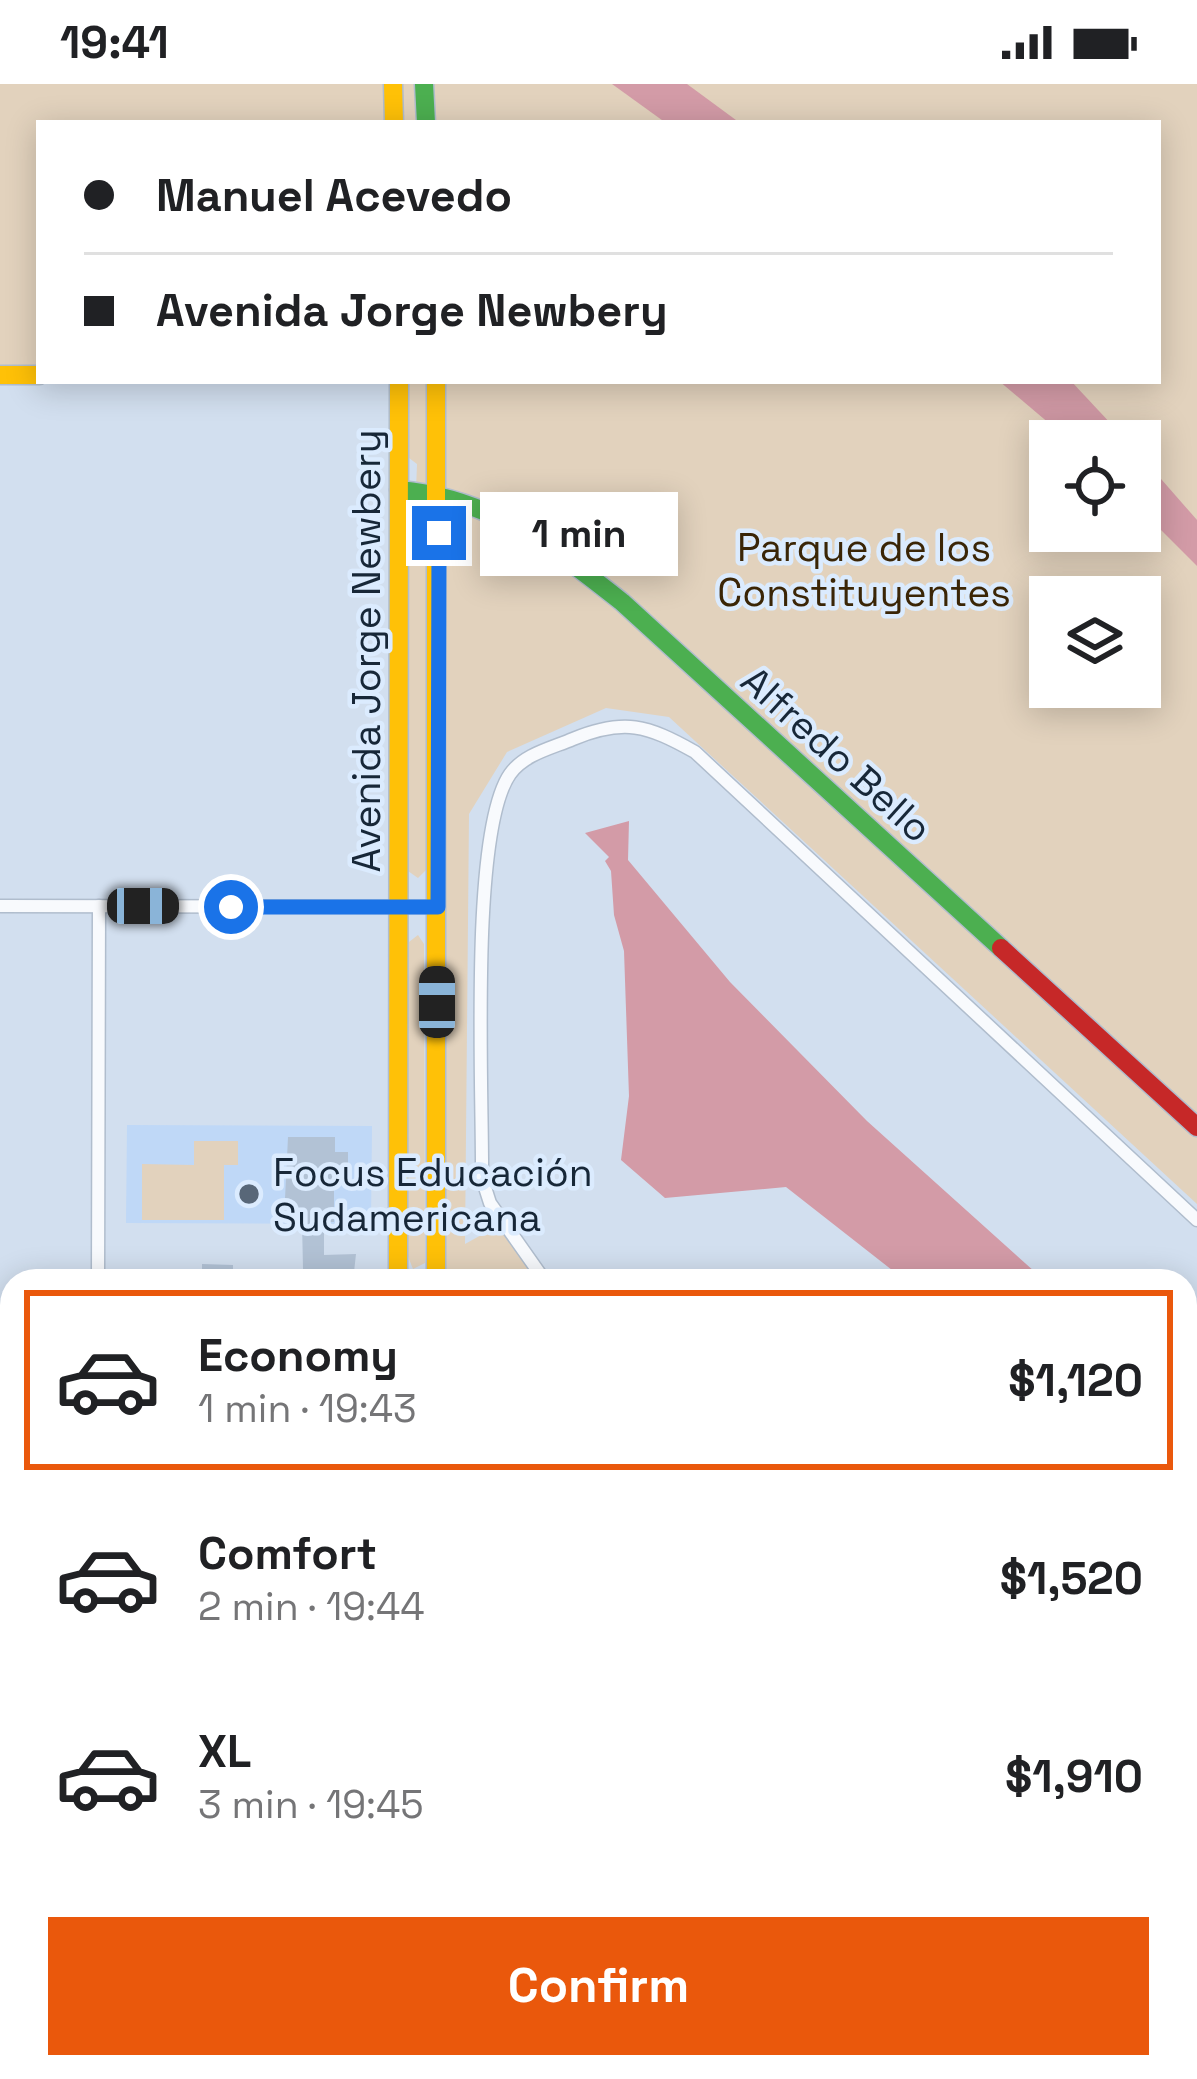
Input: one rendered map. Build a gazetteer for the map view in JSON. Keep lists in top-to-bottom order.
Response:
{
  "streets": {
    "main road": ["Avenida Jorge Newbery", "Alfredo Bello"]
  },
  "crossings": [
    ["Avenida Jorge Newbery", "Alfredo Bello"]
  ],
  "parks": ["Parque de los Constituyentes"],
  "places": ["Focus Educación Sudamericana"],
  "page": {
    "status": "19:41",
    "banner": ["Manuel Acevedo", "Avenida Jorge Newbery"],
    "bubble": "1 min",
    "list": [
      {
        "name": "Economy",
        "note": "1 min · 19:43",
        "value": "$1,120"
      },
      {
        "name": "Comfort",
        "note": "2 min · 19:44",
        "value": "$1,520"
      },
      {
        "name": "XL",
        "note": "3 min · 19:45",
        "value": "$1,910"
      }
    ],
    "buttons": "Confirm"
  }
}
